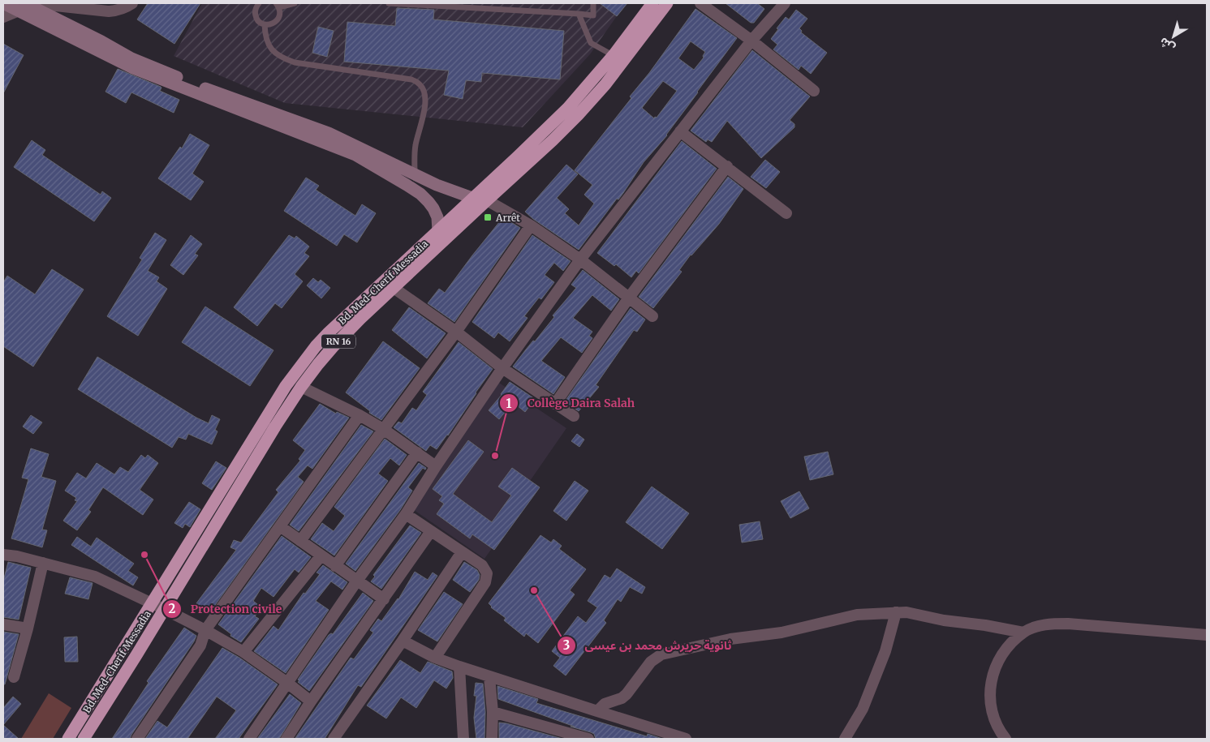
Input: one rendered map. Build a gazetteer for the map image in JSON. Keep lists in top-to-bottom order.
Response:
{
  "streets": {
    "highway": ["Bd. Med-Cherif Messadia", "RN 16"]
  },
  "places": {
    "transit": ["Arrêt"],
    "other": ["Collège Daira Salah", "Protection civile", "ثانوية حريرش محمد بن عيسى"]
  },
  "north": "bottom left"
}
